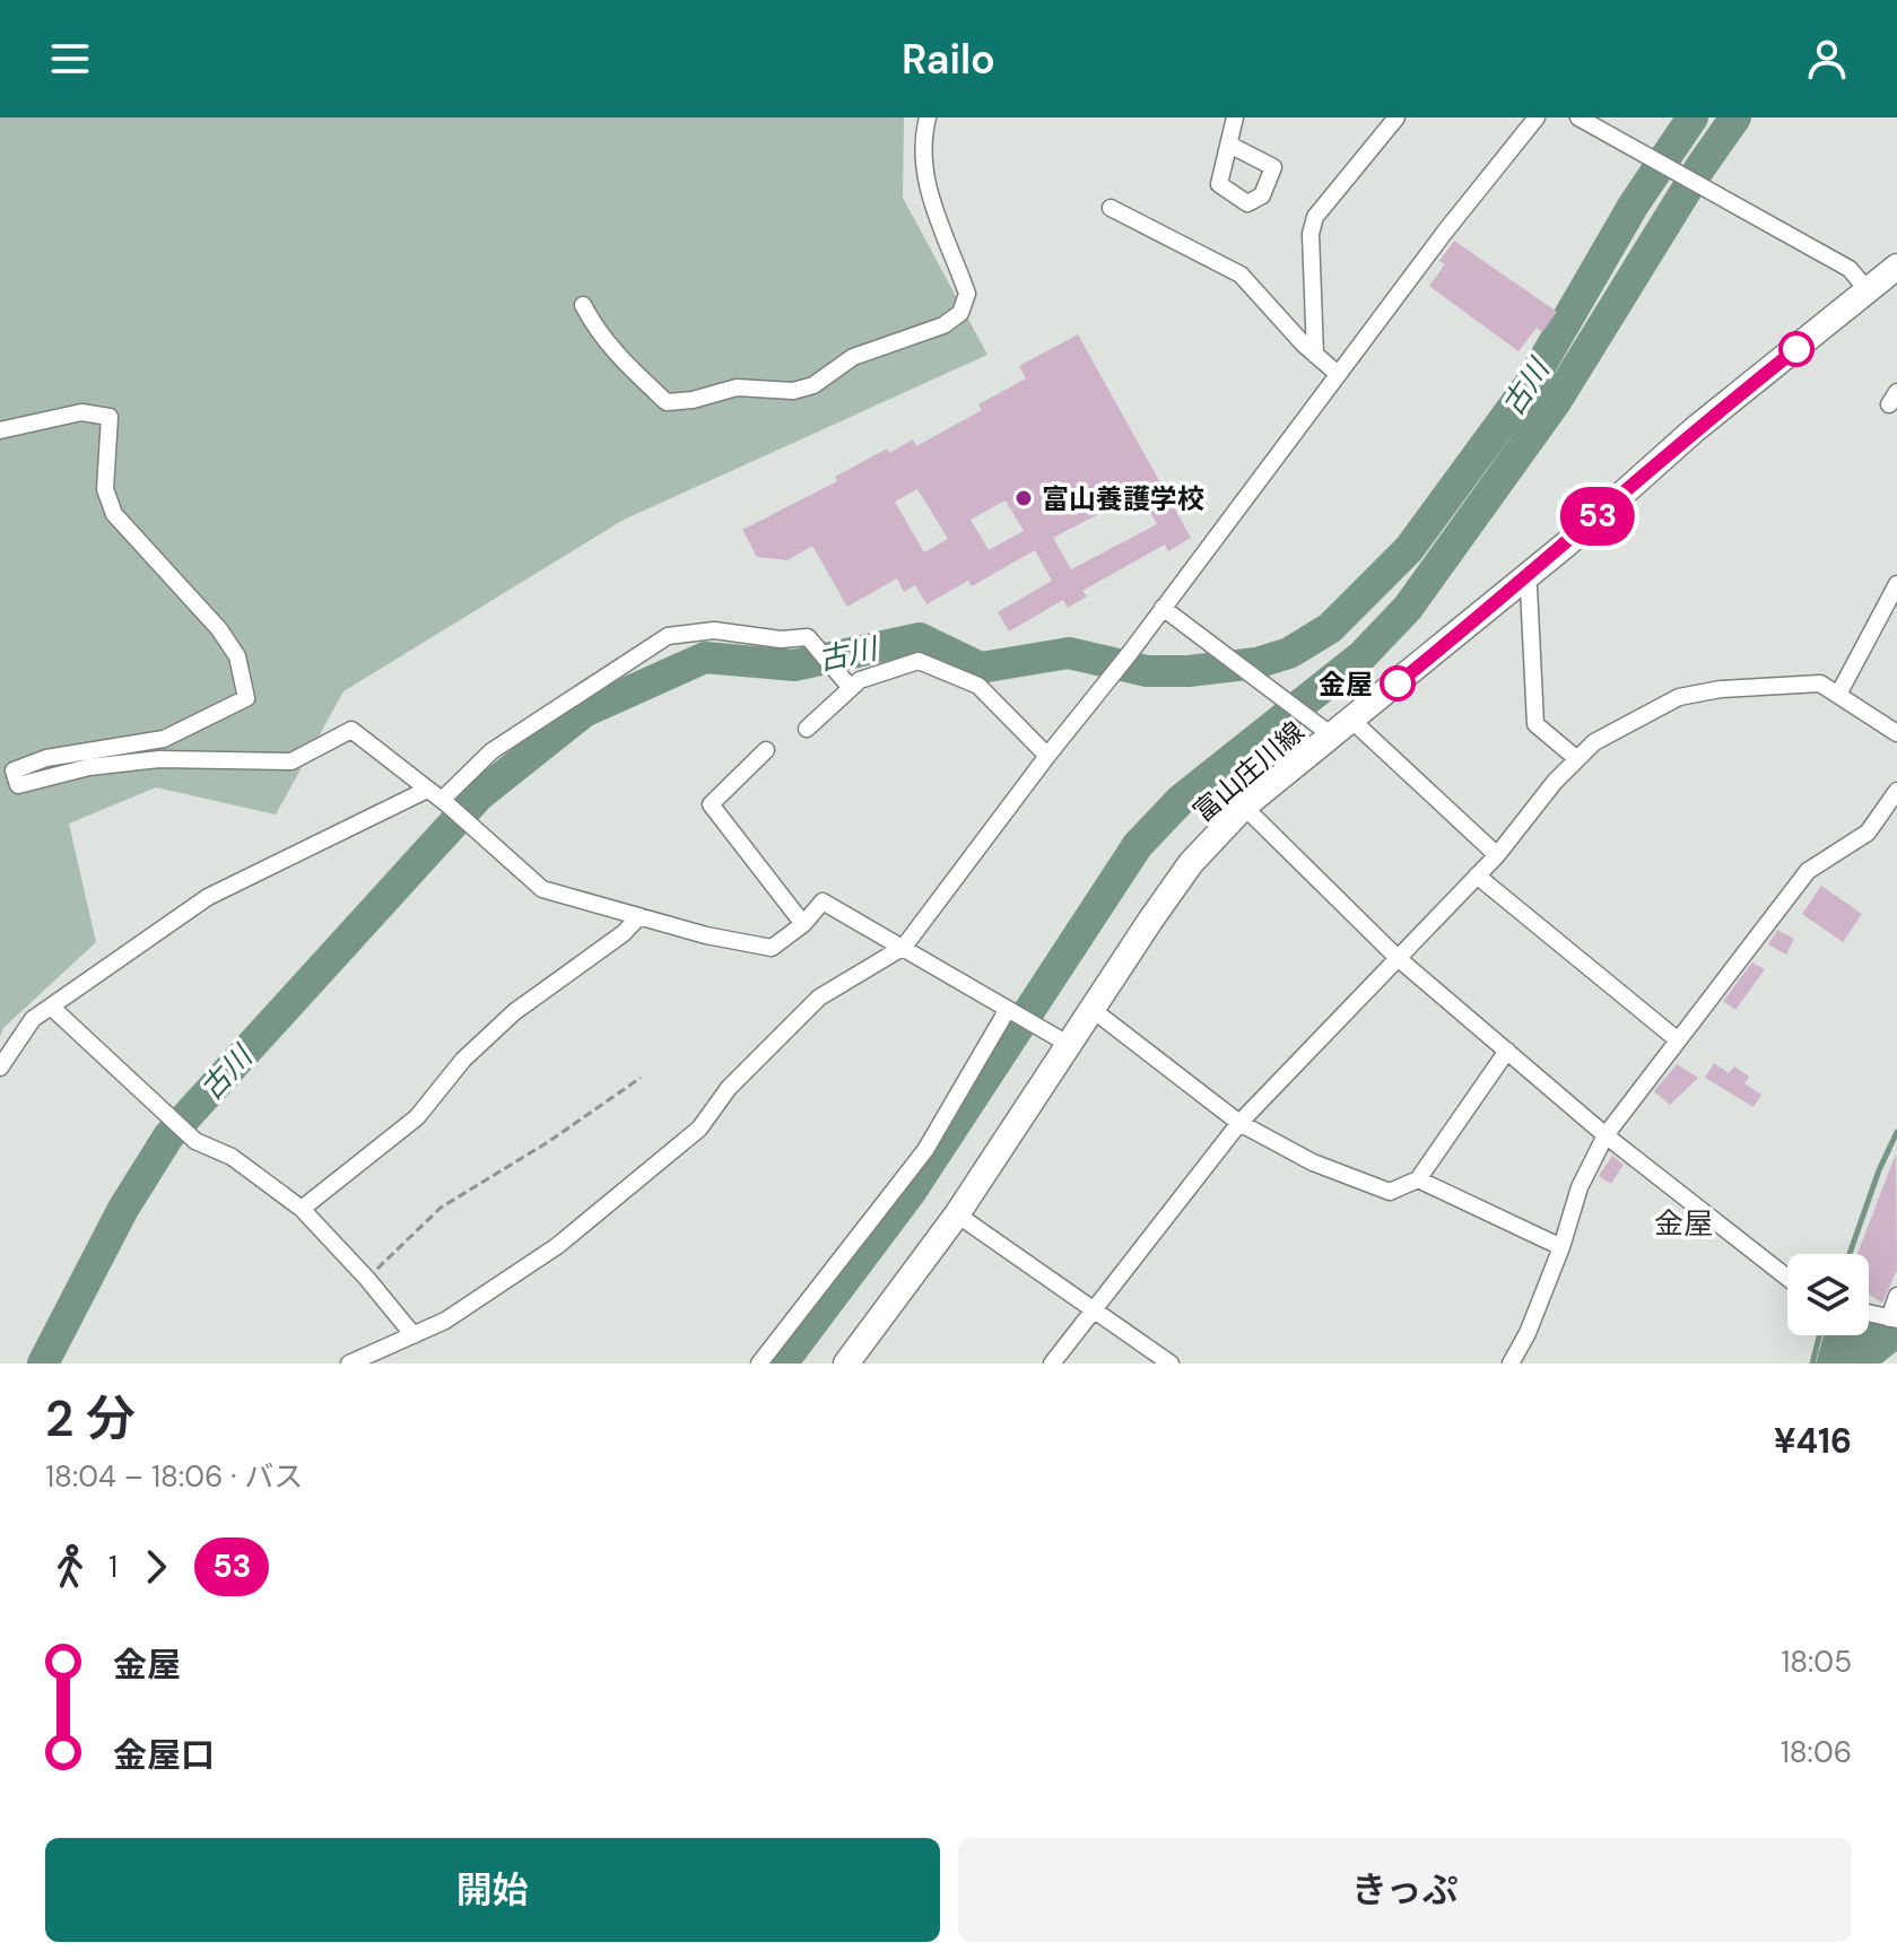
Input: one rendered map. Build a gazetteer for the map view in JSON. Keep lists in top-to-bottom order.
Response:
{
  "streets": {
    "main road": ["富山庄川線"]
  },
  "districts": ["金屋"],
  "water": ["古川"],
  "places": ["富山養護学校", "金屋"],
  "lines": ["bus line 53"],
  "page": {
    "header": "Railo",
    "on_map": "53",
    "heading": ["2 分", "18:04 – 18:06 · バス", "¥416"],
    "legs": ["1", "53"],
    "list": [
      {
        "name": "金屋",
        "value": "18:05"
      },
      {
        "name": "金屋口",
        "value": "18:06"
      }
    ],
    "buttons": ["開始", "きっぷ"]
  }
}
